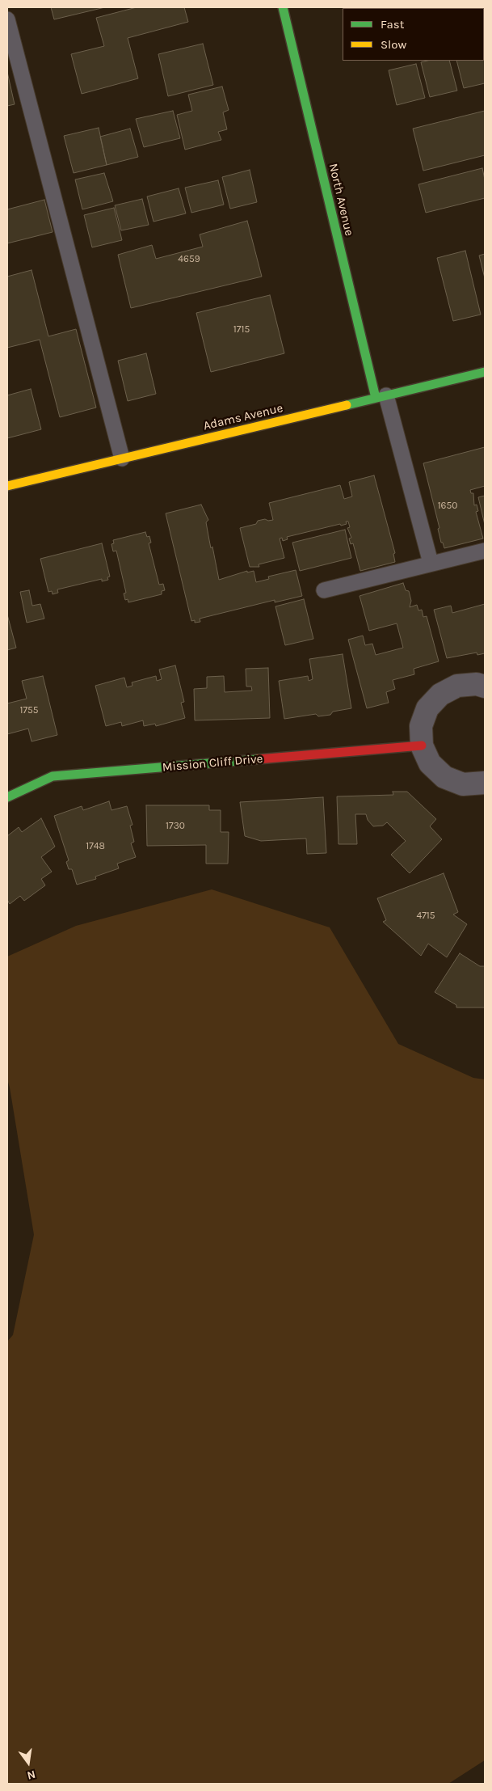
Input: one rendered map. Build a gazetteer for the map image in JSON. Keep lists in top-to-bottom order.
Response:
{
  "streets": {
    "street": ["North Avenue", "Adams Avenue", "Mission Cliff Drive"]
  },
  "crossings": [
    ["North Avenue", "Adams Avenue"]
  ],
  "house_numbers": [
    "4659",
    "1715",
    "1650",
    "1755",
    "1730",
    "1748",
    "4715"
  ],
  "legend": ["Fast", "Slow"],
  "north": "bottom"
}
